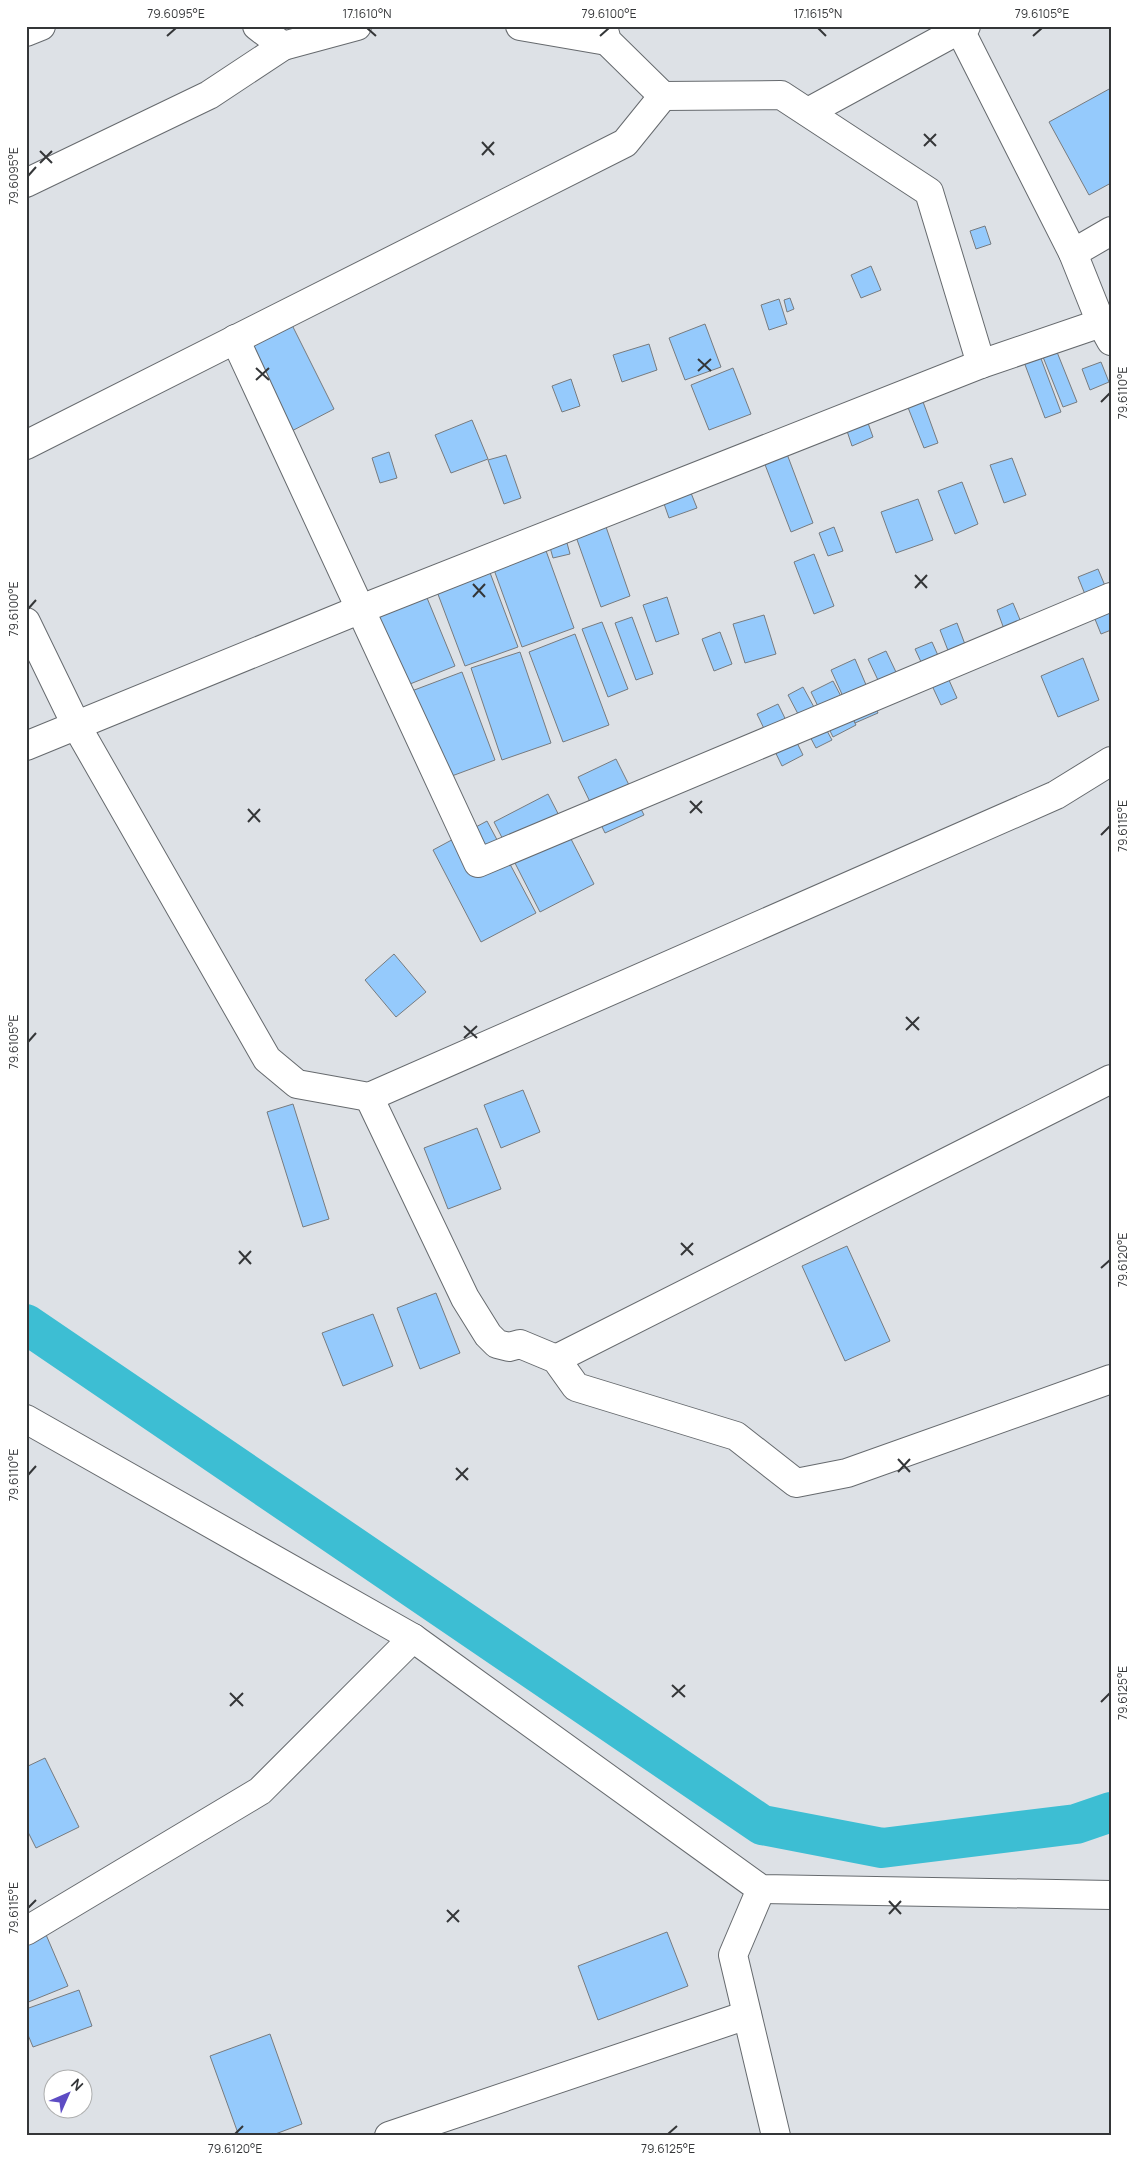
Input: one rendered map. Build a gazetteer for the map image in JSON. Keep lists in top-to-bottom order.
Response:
{
  "north": "top right",
  "coordinates": [
    "79.6095°E",
    "17.1610°N",
    "79.6100°E",
    "17.1615°N",
    "79.6105°E",
    "79.6110°E",
    "79.6115°E",
    "79.6120°E",
    "79.6125°E"
  ]
}
